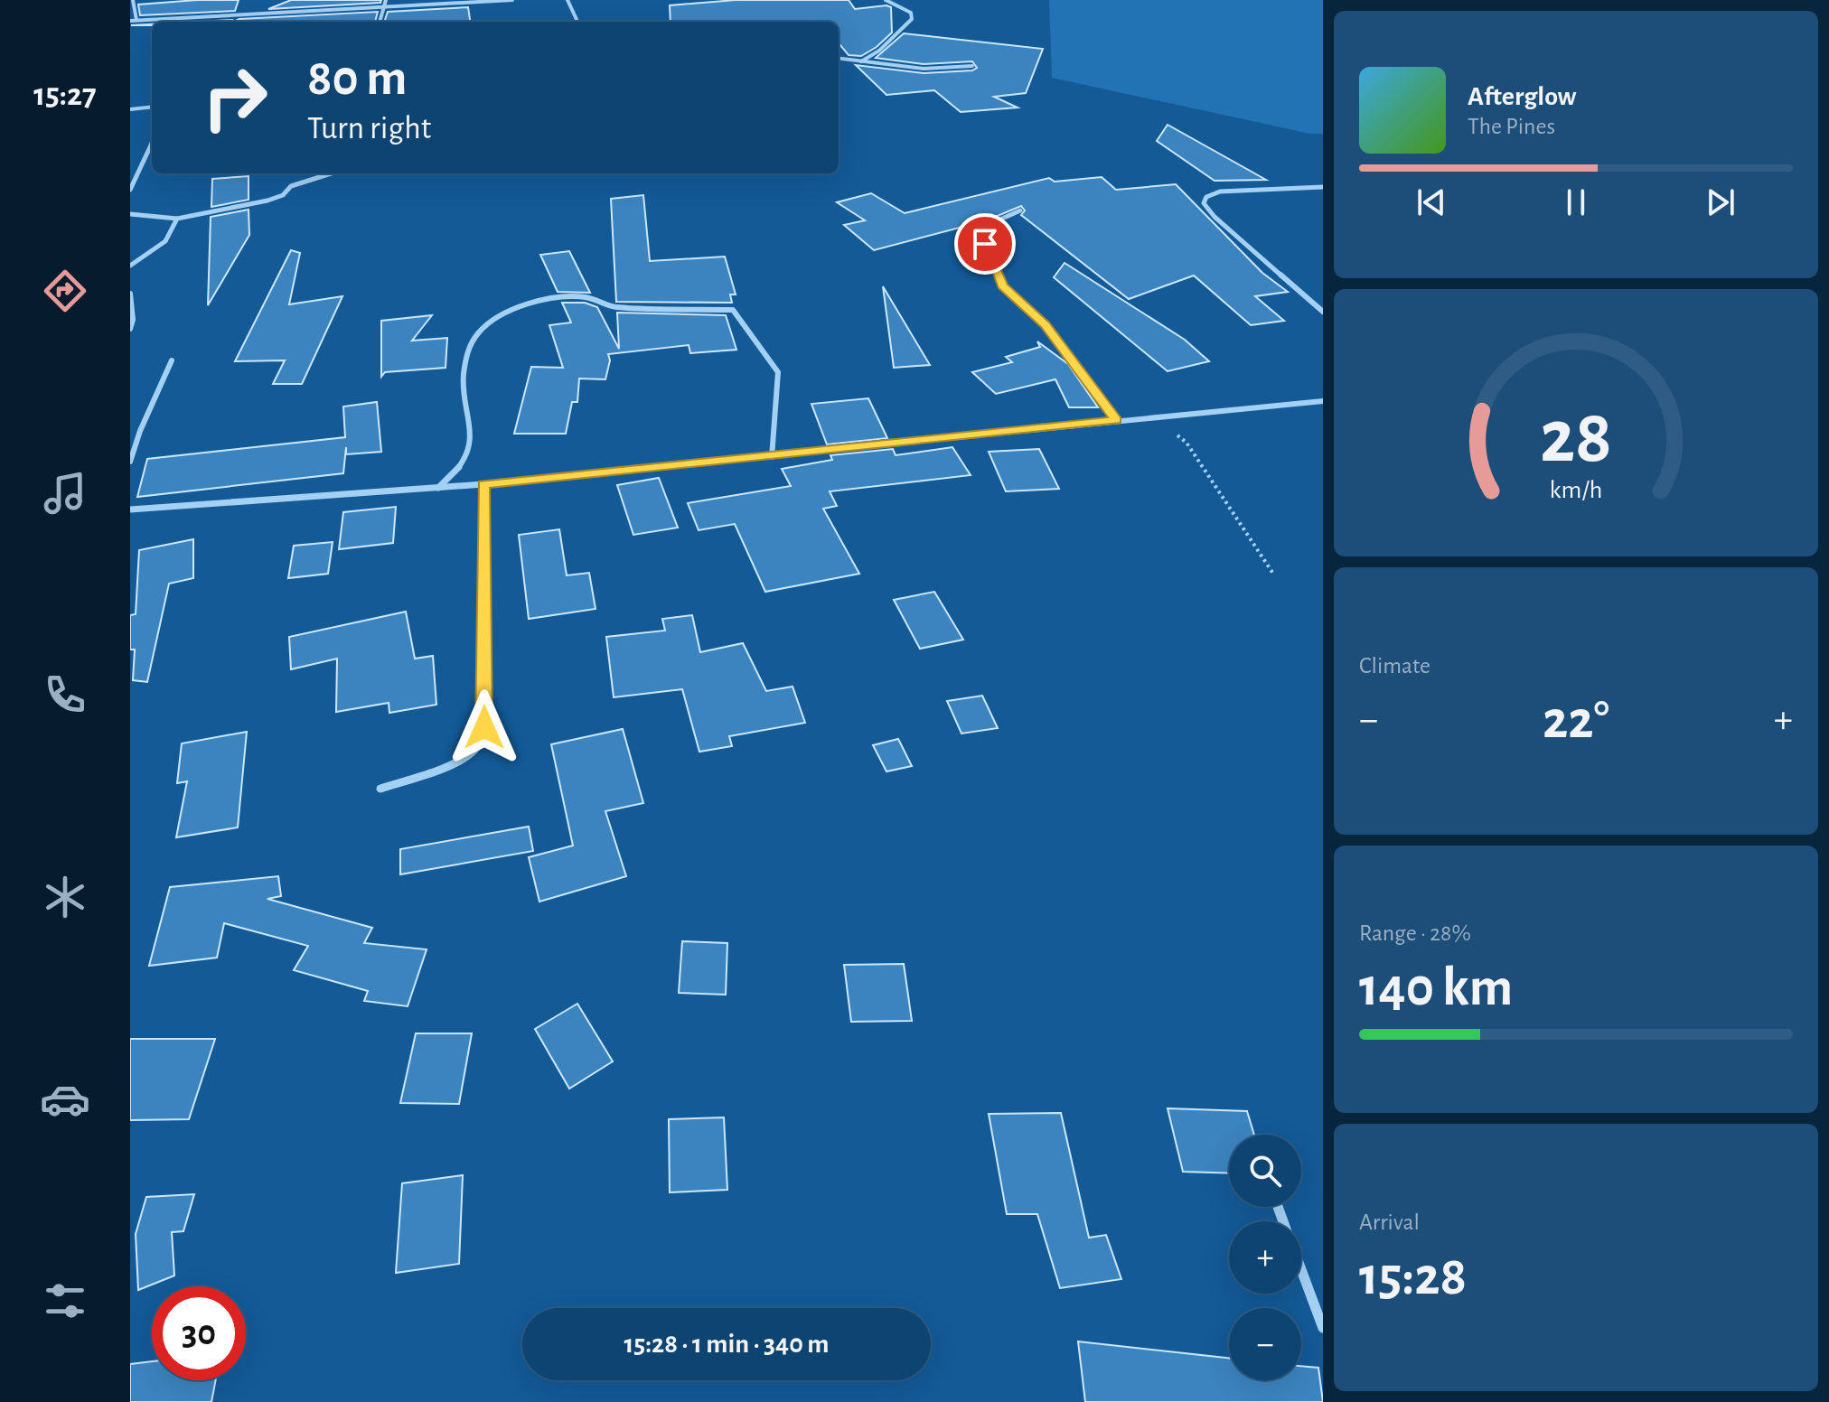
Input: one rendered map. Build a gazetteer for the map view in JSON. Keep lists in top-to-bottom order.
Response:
{
  "page": {
    "tabs": "15:27",
    "turn": ["80 m", "Turn right"],
    "song": ["Afterglow", "The Pines"],
    "tile": [
      "Climate",
      ["Range · 28%", "140 km"],
      ["Arrival", "15:28"]
    ],
    "heat": ["−", "22°", "+"],
    "map_buttons": ["+", "−"],
    "limit": "30",
    "trip": "15:28 · 1 min · 340 m",
    "gauge": ["28", "km/h"]
  }
}
